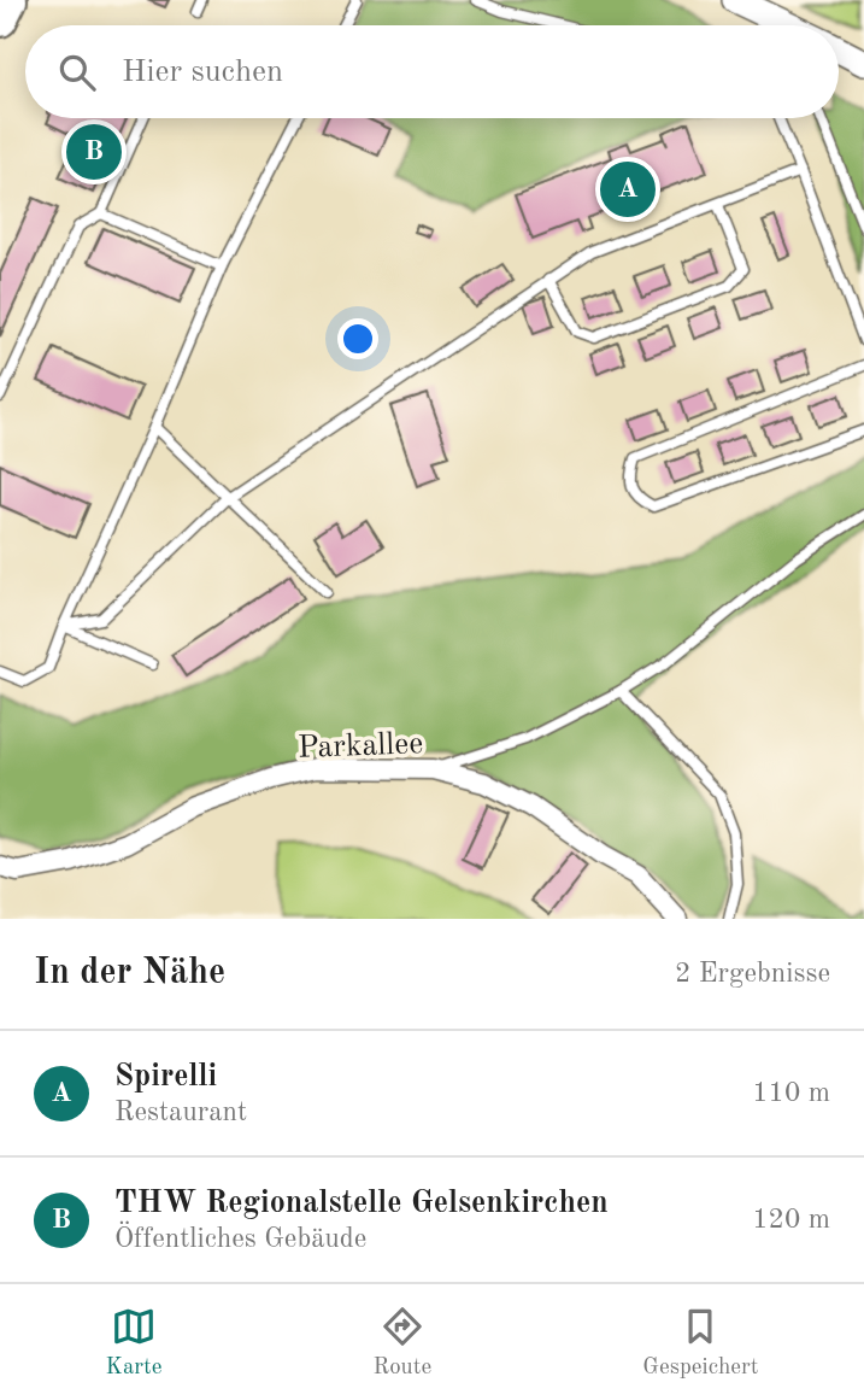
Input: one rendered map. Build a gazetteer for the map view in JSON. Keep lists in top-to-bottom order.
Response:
{
  "streets": {
    "street": ["Parkallee"]
  },
  "page": {
    "search": "Hier suchen",
    "pins": ["B", "A"],
    "heading": ["In der Nähe", "2 Ergebnisse"],
    "list": [
      {
        "mark": "A",
        "name": "Spirelli",
        "note": "Restaurant",
        "value": "110 m"
      },
      {
        "mark": "B",
        "name": "THW Regionalstelle Gelsenkirchen",
        "note": "Öffentliches Gebäude",
        "value": "120 m"
      }
    ],
    "nav": ["Karte", "Route", "Gespeichert"]
  }
}
